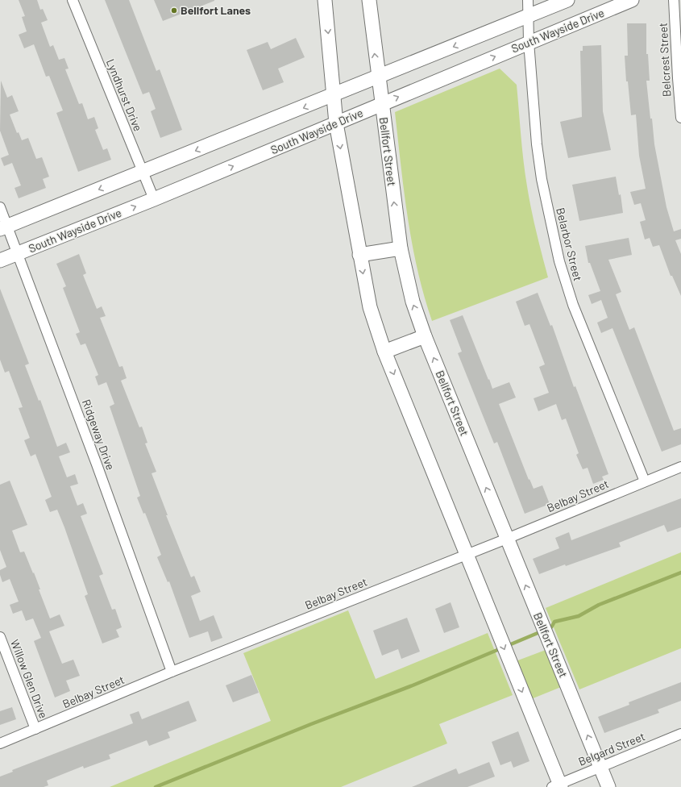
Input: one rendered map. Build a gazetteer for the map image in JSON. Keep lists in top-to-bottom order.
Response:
{
  "streets": {
    "main road": ["South Wayside Drive", "Bellfort Street"],
    "street": [
      "Belcrest Street",
      "Lyndhurst Drive",
      "Belarbor Street",
      "Ridgeway Drive",
      "Belbay Street",
      "Willow Glen Drive",
      "Belgard Street"
    ]
  },
  "crossings": [
    ["South Wayside Drive", "Lyndhurst Drive"],
    ["South Wayside Drive", "Bellfort Street"],
    ["South Wayside Drive", "Belarbor Street"],
    ["South Wayside Drive", "Ridgeway Drive"],
    ["Bellfort Street", "Belbay Street"],
    ["Bellfort Street", "Belgard Street"],
    ["Belarbor Street", "Belbay Street"],
    ["Ridgeway Drive", "Belbay Street"],
    ["Belbay Street", "Willow Glen Drive"]
  ],
  "places": ["Bellfort Lanes"]
}
